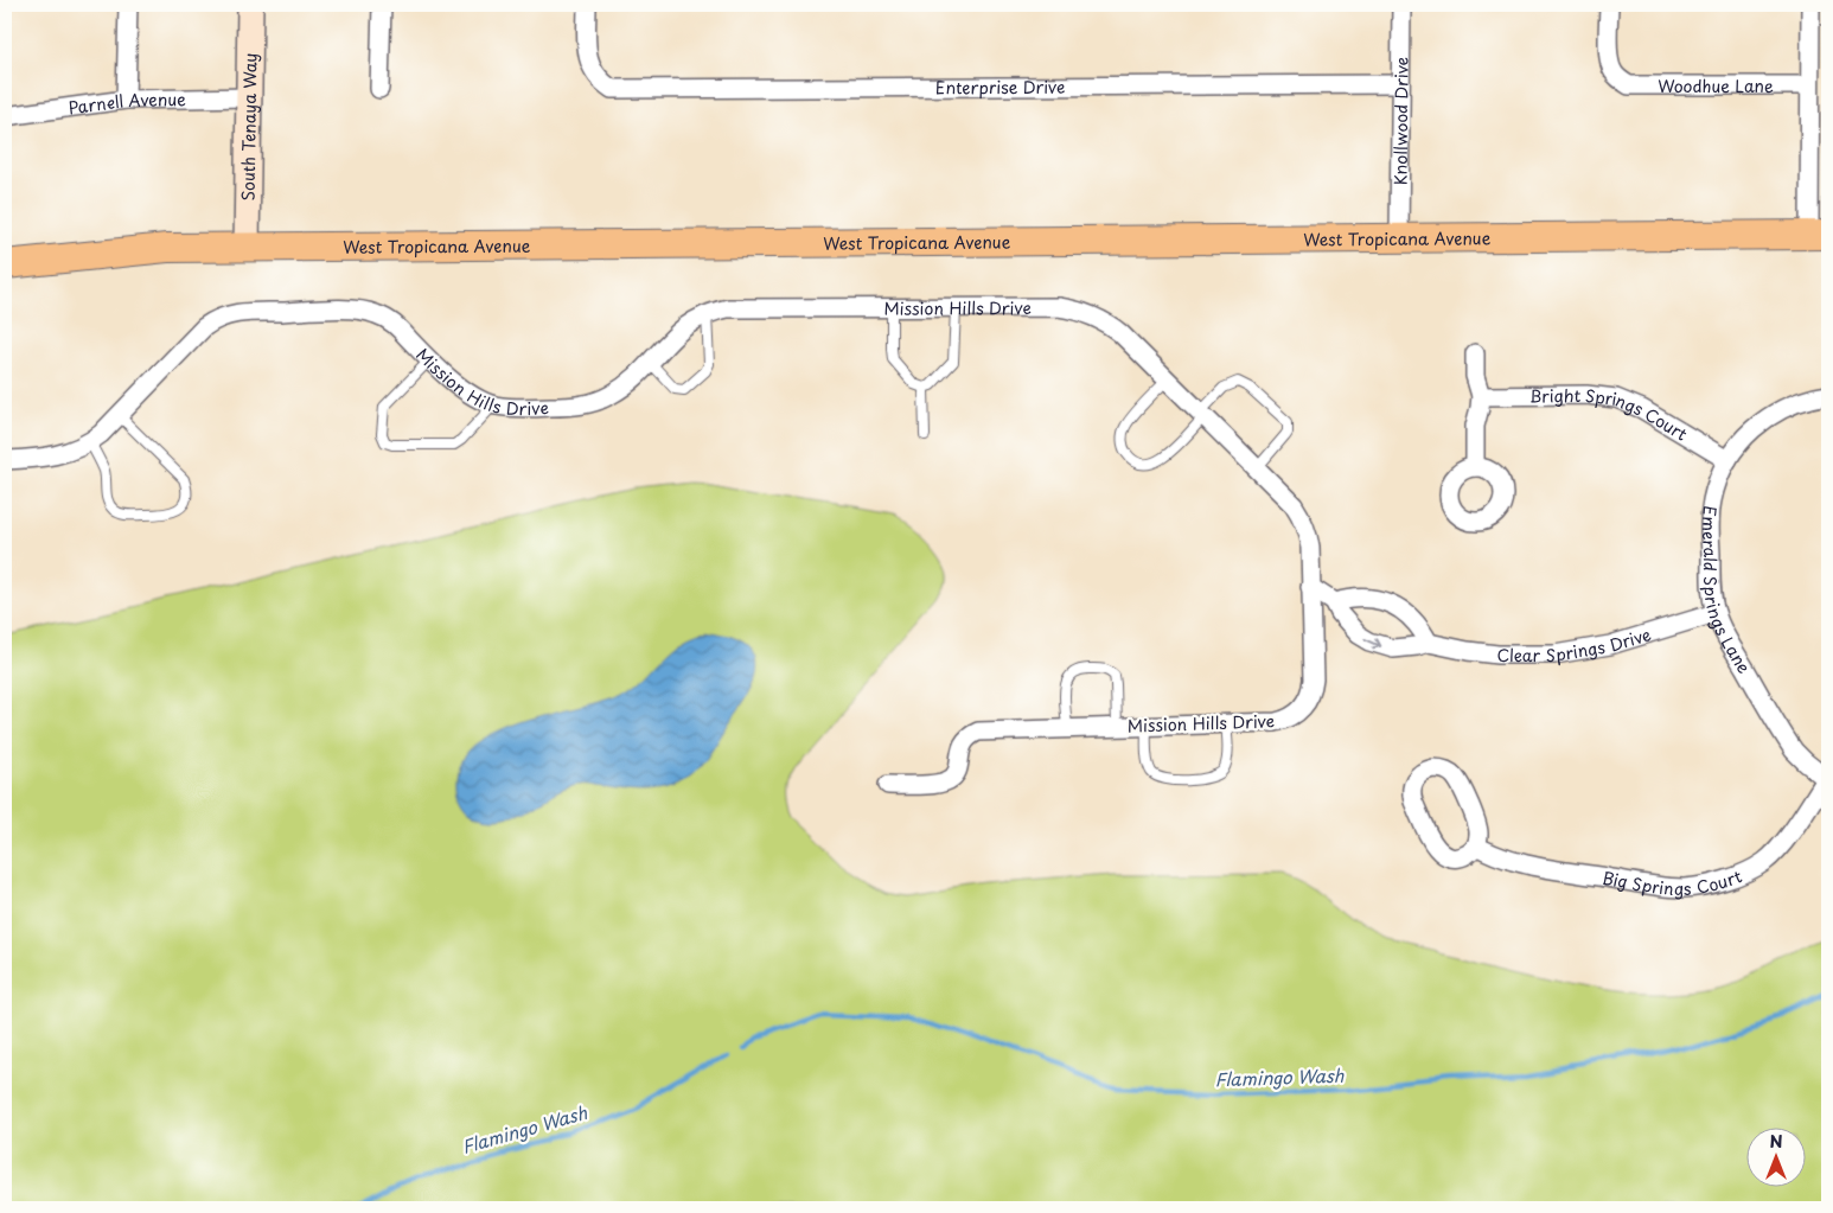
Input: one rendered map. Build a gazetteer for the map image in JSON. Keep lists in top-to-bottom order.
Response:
{
  "streets": {
    "main road": ["West Tropicana Avenue"],
    "street": [
      "Woodhue Lane",
      "Enterprise Drive",
      "Parnell Avenue",
      "Knollwood Drive",
      "South Tenaya Way",
      "Mission Hills Drive",
      "Bright Springs Court",
      "Emerald Springs Lane",
      "Clear Springs Drive",
      "Big Springs Court"
    ]
  },
  "crossings": [
    ["Enterprise Drive", "Knollwood Drive"],
    ["Parnell Avenue", "South Tenaya Way"],
    ["Knollwood Drive", "West Tropicana Avenue"],
    ["South Tenaya Way", "West Tropicana Avenue"],
    ["Mission Hills Drive", "Clear Springs Drive"],
    ["Bright Springs Court", "Emerald Springs Lane"],
    ["Emerald Springs Lane", "Clear Springs Drive"],
    ["Emerald Springs Lane", "Big Springs Court"]
  ],
  "water": ["Flamingo Wash"],
  "north": "top"
}
